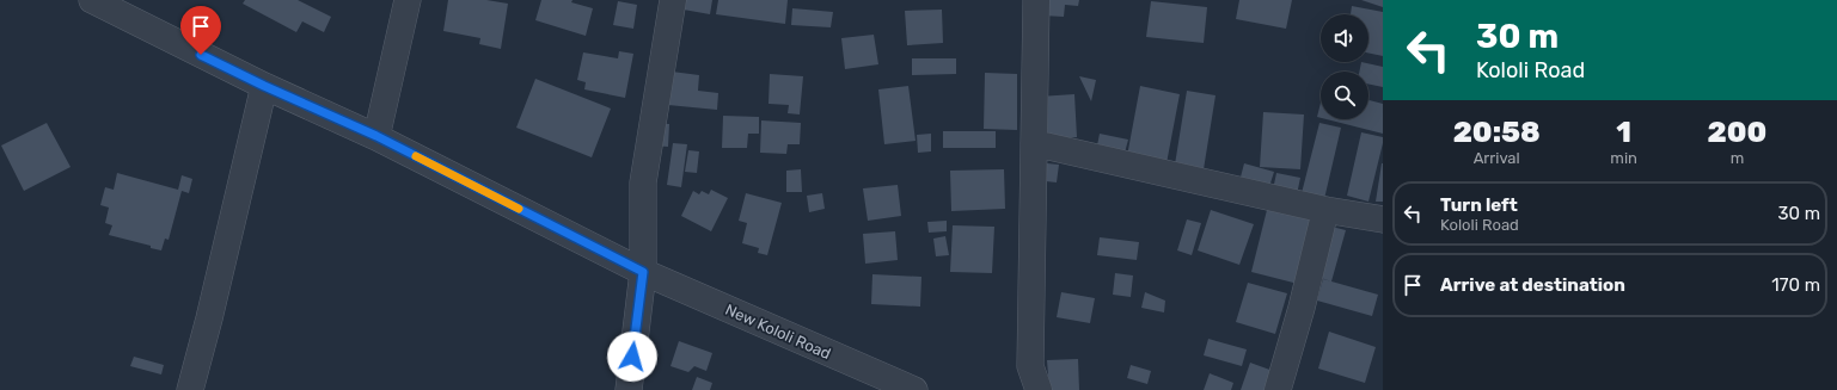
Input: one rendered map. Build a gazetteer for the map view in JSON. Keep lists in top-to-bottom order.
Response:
{
  "streets": {
    "street": ["New Kololi Road"]
  },
  "page": {
    "turn": ["30 m", "Kololi Road"],
    "eta": [
      "20:58",
      "Arrival",
      "1",
      "min",
      "200",
      "m"
    ],
    "list": [
      {
        "name": "Turn left",
        "note": "Kololi Road",
        "value": "30 m"
      },
      {
        "name": "Arrive at destination",
        "value": "170 m"
      }
    ]
  }
}
